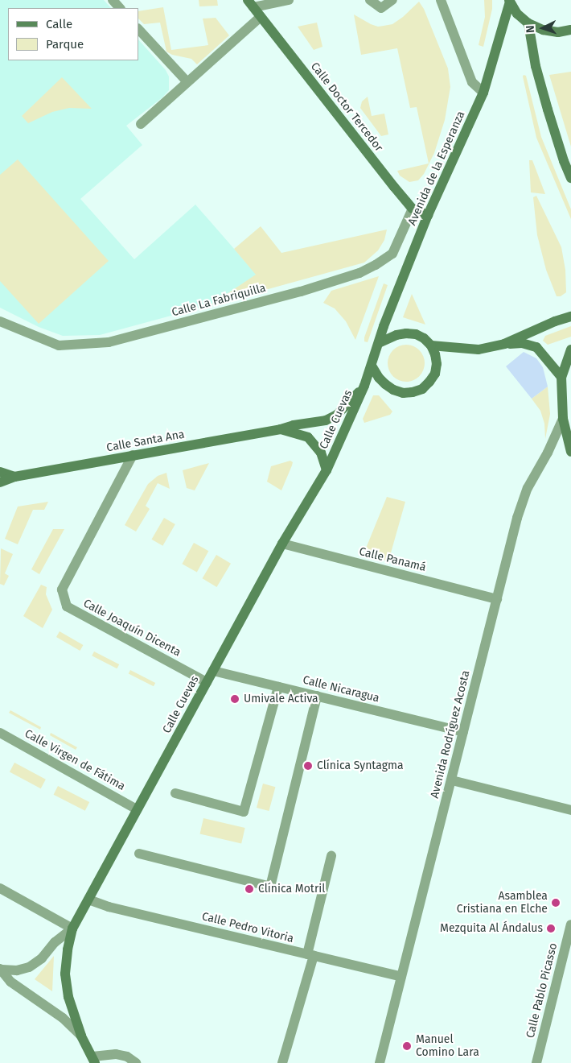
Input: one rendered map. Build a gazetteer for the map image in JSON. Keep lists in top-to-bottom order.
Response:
{
  "streets": {
    "main road": [
      "Calle Doctor Tercedor",
      "Avenida de la Esperanza",
      "Calle Cuevas",
      "Calle Santa Ana"
    ],
    "street": [
      "Calle La Fabriquilla",
      "Calle Panamá",
      "Calle Joaquín Dicenta",
      "Calle Nicaragua",
      "Avenida Rodríguez Acosta",
      "Calle Virgen de Fátima",
      "Calle Pedro Vitoria",
      "Calle Pablo Picasso"
    ]
  },
  "crossings": [
    ["Calle Doctor Tercedor", "Avenida de la Esperanza"],
    ["Calle Doctor Tercedor", "Calle La Fabriquilla"],
    ["Avenida de la Esperanza", "Calle Cuevas"],
    ["Calle Cuevas", "Calle Santa Ana"],
    ["Calle Cuevas", "Calle Panamá"],
    ["Calle Cuevas", "Calle Joaquín Dicenta"],
    ["Calle Cuevas", "Calle Nicaragua"],
    ["Calle Cuevas", "Calle Virgen de Fátima"],
    ["Calle Cuevas", "Calle Pedro Vitoria"],
    ["Calle Santa Ana", "Calle Joaquín Dicenta"],
    ["Calle Panamá", "Avenida Rodríguez Acosta"],
    ["Calle Nicaragua", "Avenida Rodríguez Acosta"],
    ["Avenida Rodríguez Acosta", "Calle Pedro Vitoria"]
  ],
  "places": [
    "Umivale Activa",
    "Clínica Syntagma",
    "Clínica Motril",
    "Asamblea Cristiana en Elche",
    "Mezquita Al Ándalus",
    "Manuel Comino Lara"
  ],
  "legend": ["Calle", "Parque"],
  "north": "left"
}
